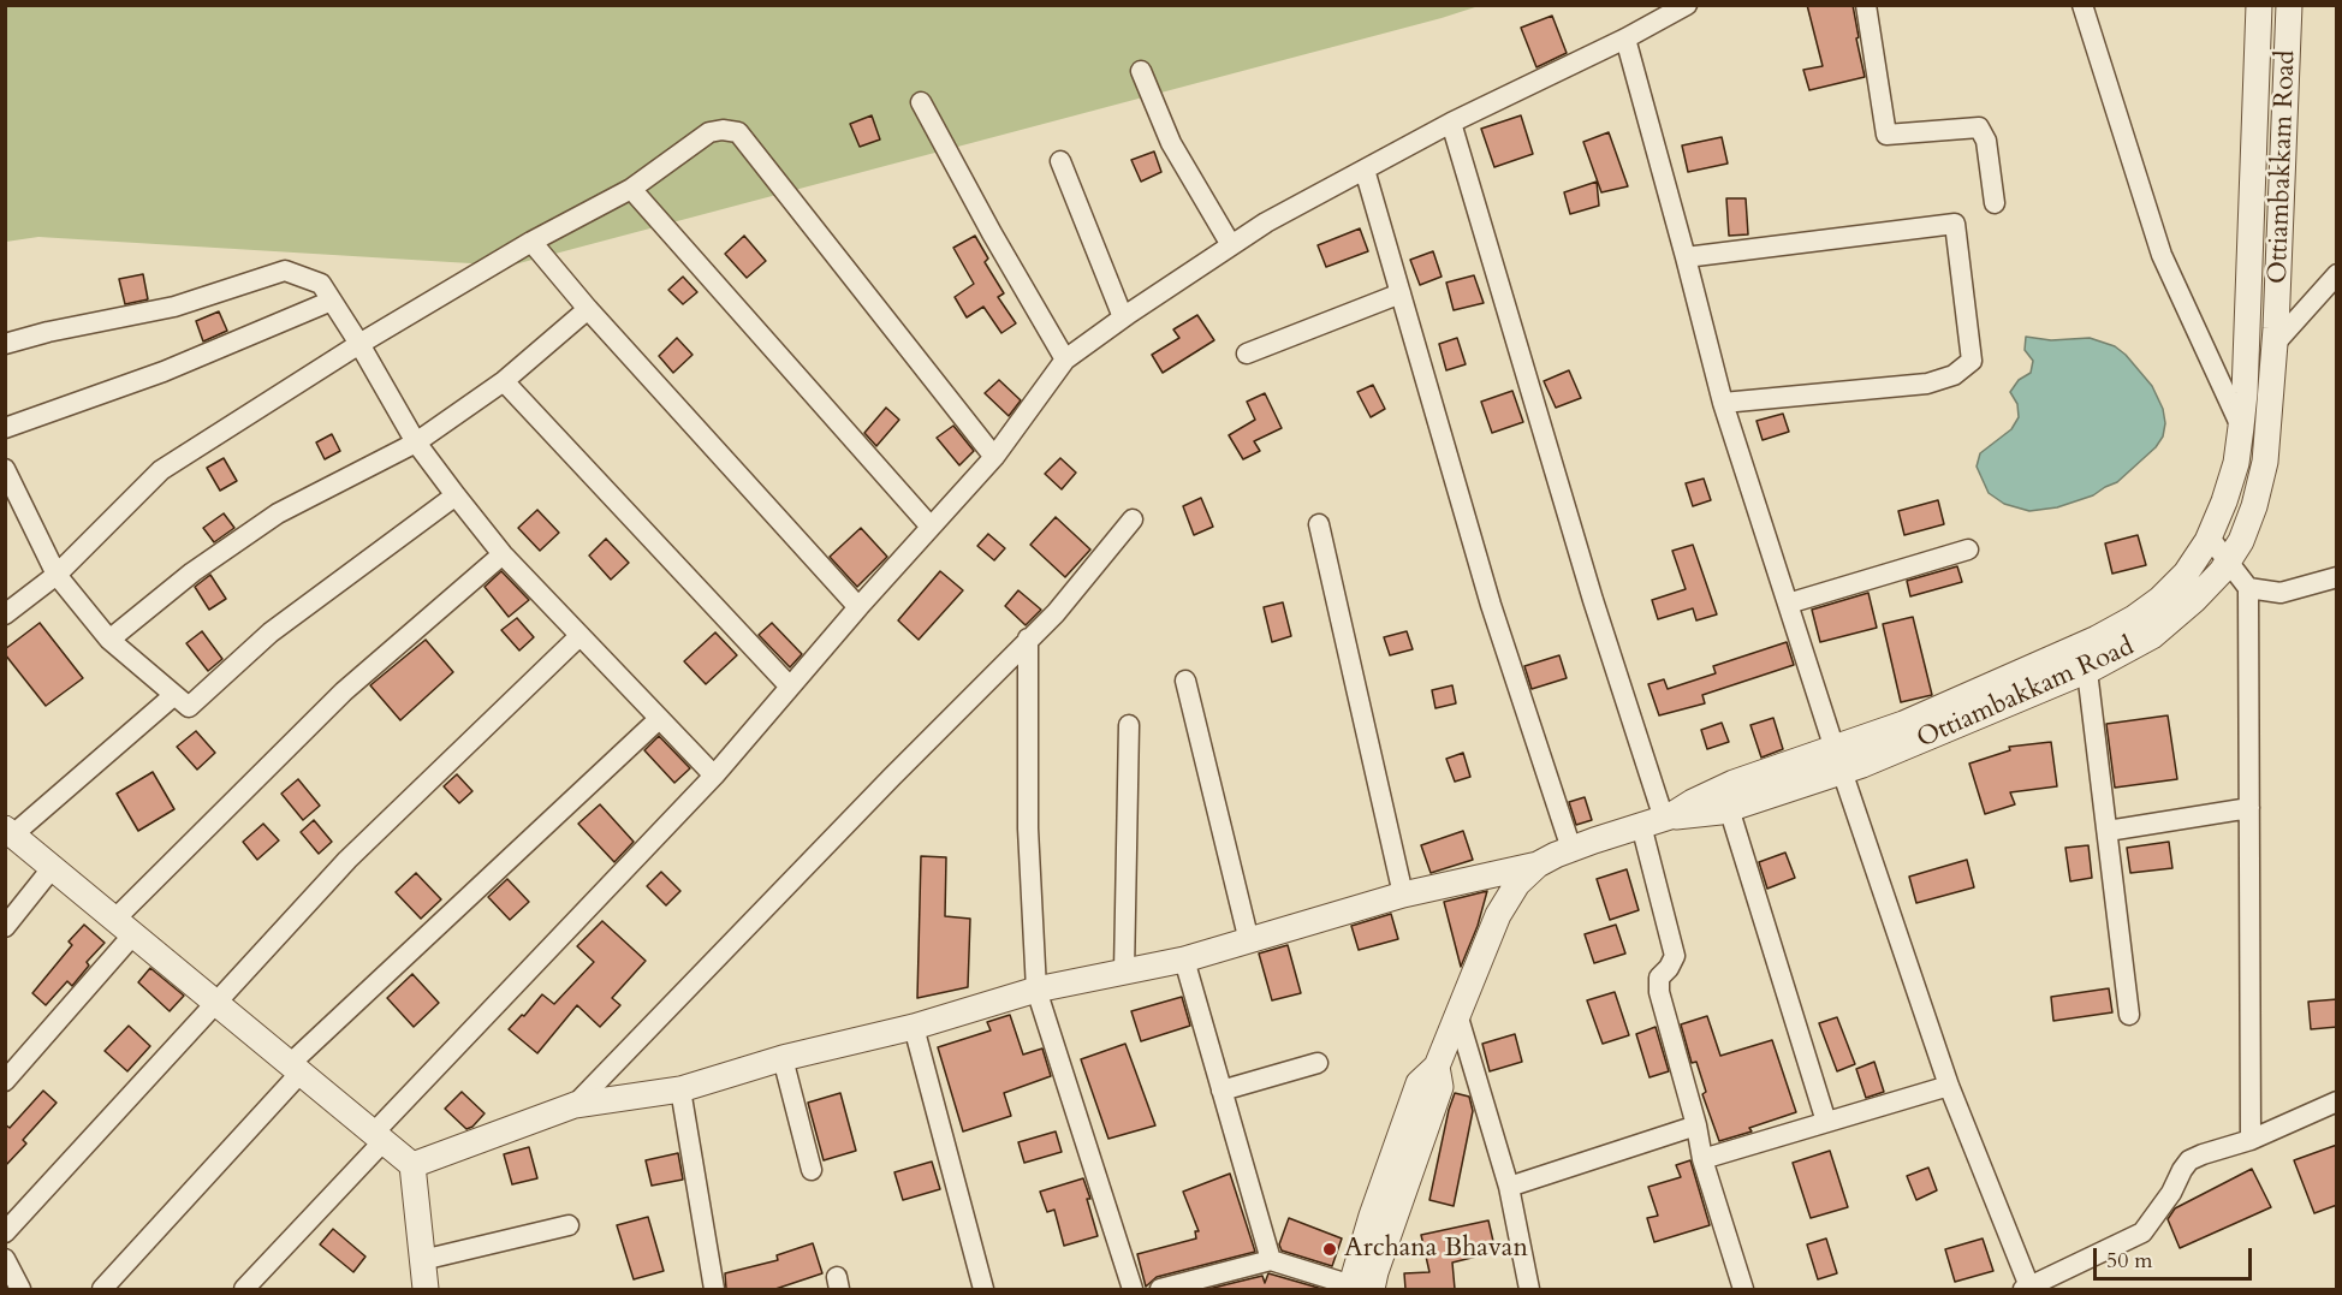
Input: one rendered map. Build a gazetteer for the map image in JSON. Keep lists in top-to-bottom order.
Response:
{
  "streets": {
    "street": ["Ottiambakkam Road"]
  },
  "places": ["Archana Bhavan"],
  "scale_bar": "50 m"
}
